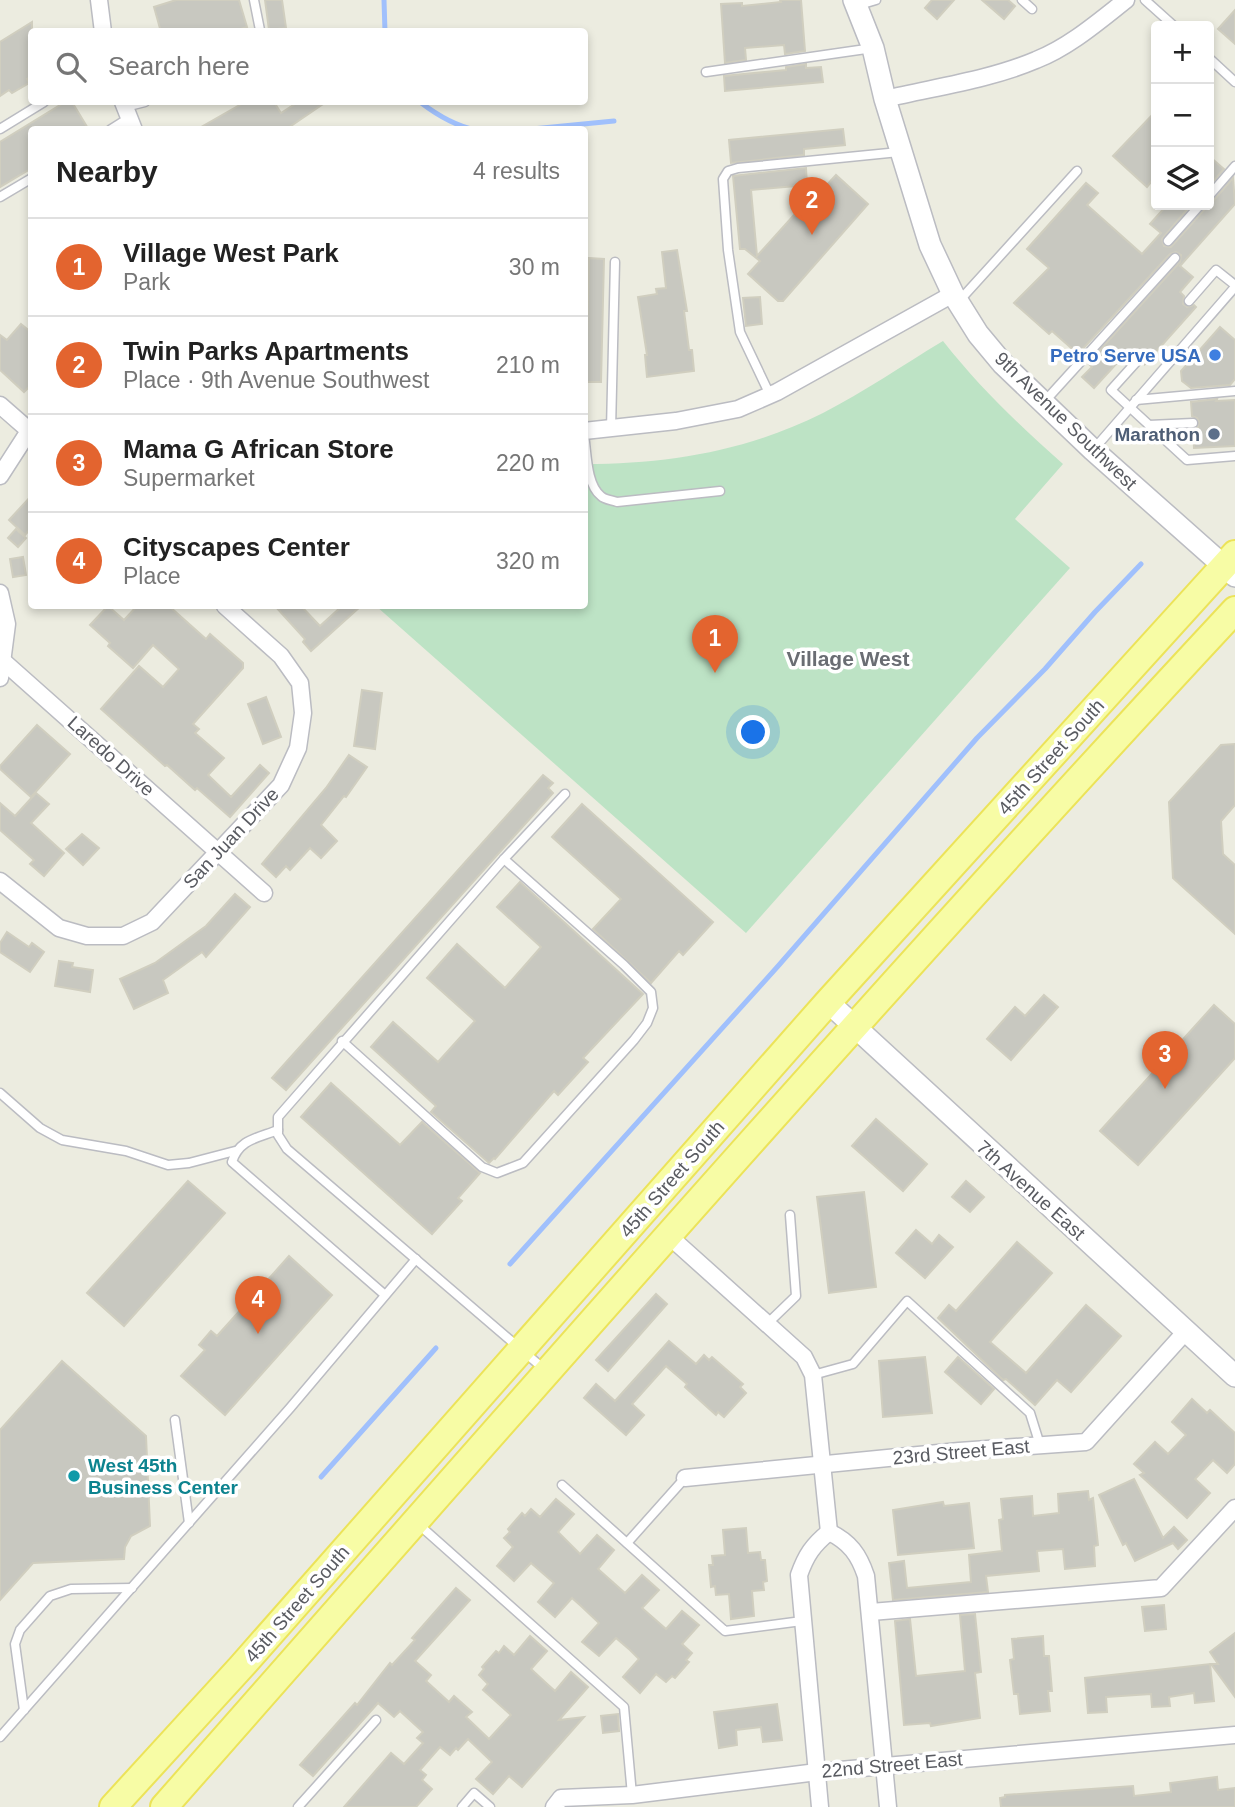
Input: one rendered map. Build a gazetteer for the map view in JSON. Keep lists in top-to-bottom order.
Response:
{
  "streets": {
    "main road": ["45th Street South"],
    "street": [
      "9th Avenue Southwest",
      "Laredo Drive",
      "San Juan Drive",
      "7th Avenue East",
      "23rd Street East",
      "22nd Street East"
    ]
  },
  "crossings": [
    ["9th Avenue Southwest", "45th Street South"],
    ["Laredo Drive", "San Juan Drive"],
    ["45th Street South", "7th Avenue East"],
    ["7th Avenue East", "23rd Street East"]
  ],
  "districts": ["Village West"],
  "places": ["Petro Serve USA", "Marathon", "West 45th Business Center"],
  "page": {
    "map_buttons": ["+", "−"],
    "search": "Search here",
    "heading": ["Nearby", "4 results"],
    "pins": [
      "2",
      "1",
      "3",
      "4"
    ],
    "list": [
      {
        "mark": "1",
        "name": "Village West Park",
        "note": "Park",
        "value": "30 m"
      },
      {
        "mark": "2",
        "name": "Twin Parks Apartments",
        "note": "Place · 9th Avenue Southwest",
        "value": "210 m"
      },
      {
        "mark": "3",
        "name": "Mama G African Store",
        "note": "Supermarket",
        "value": "220 m"
      },
      {
        "mark": "4",
        "name": "Cityscapes Center",
        "note": "Place",
        "value": "320 m"
      }
    ]
  }
}
